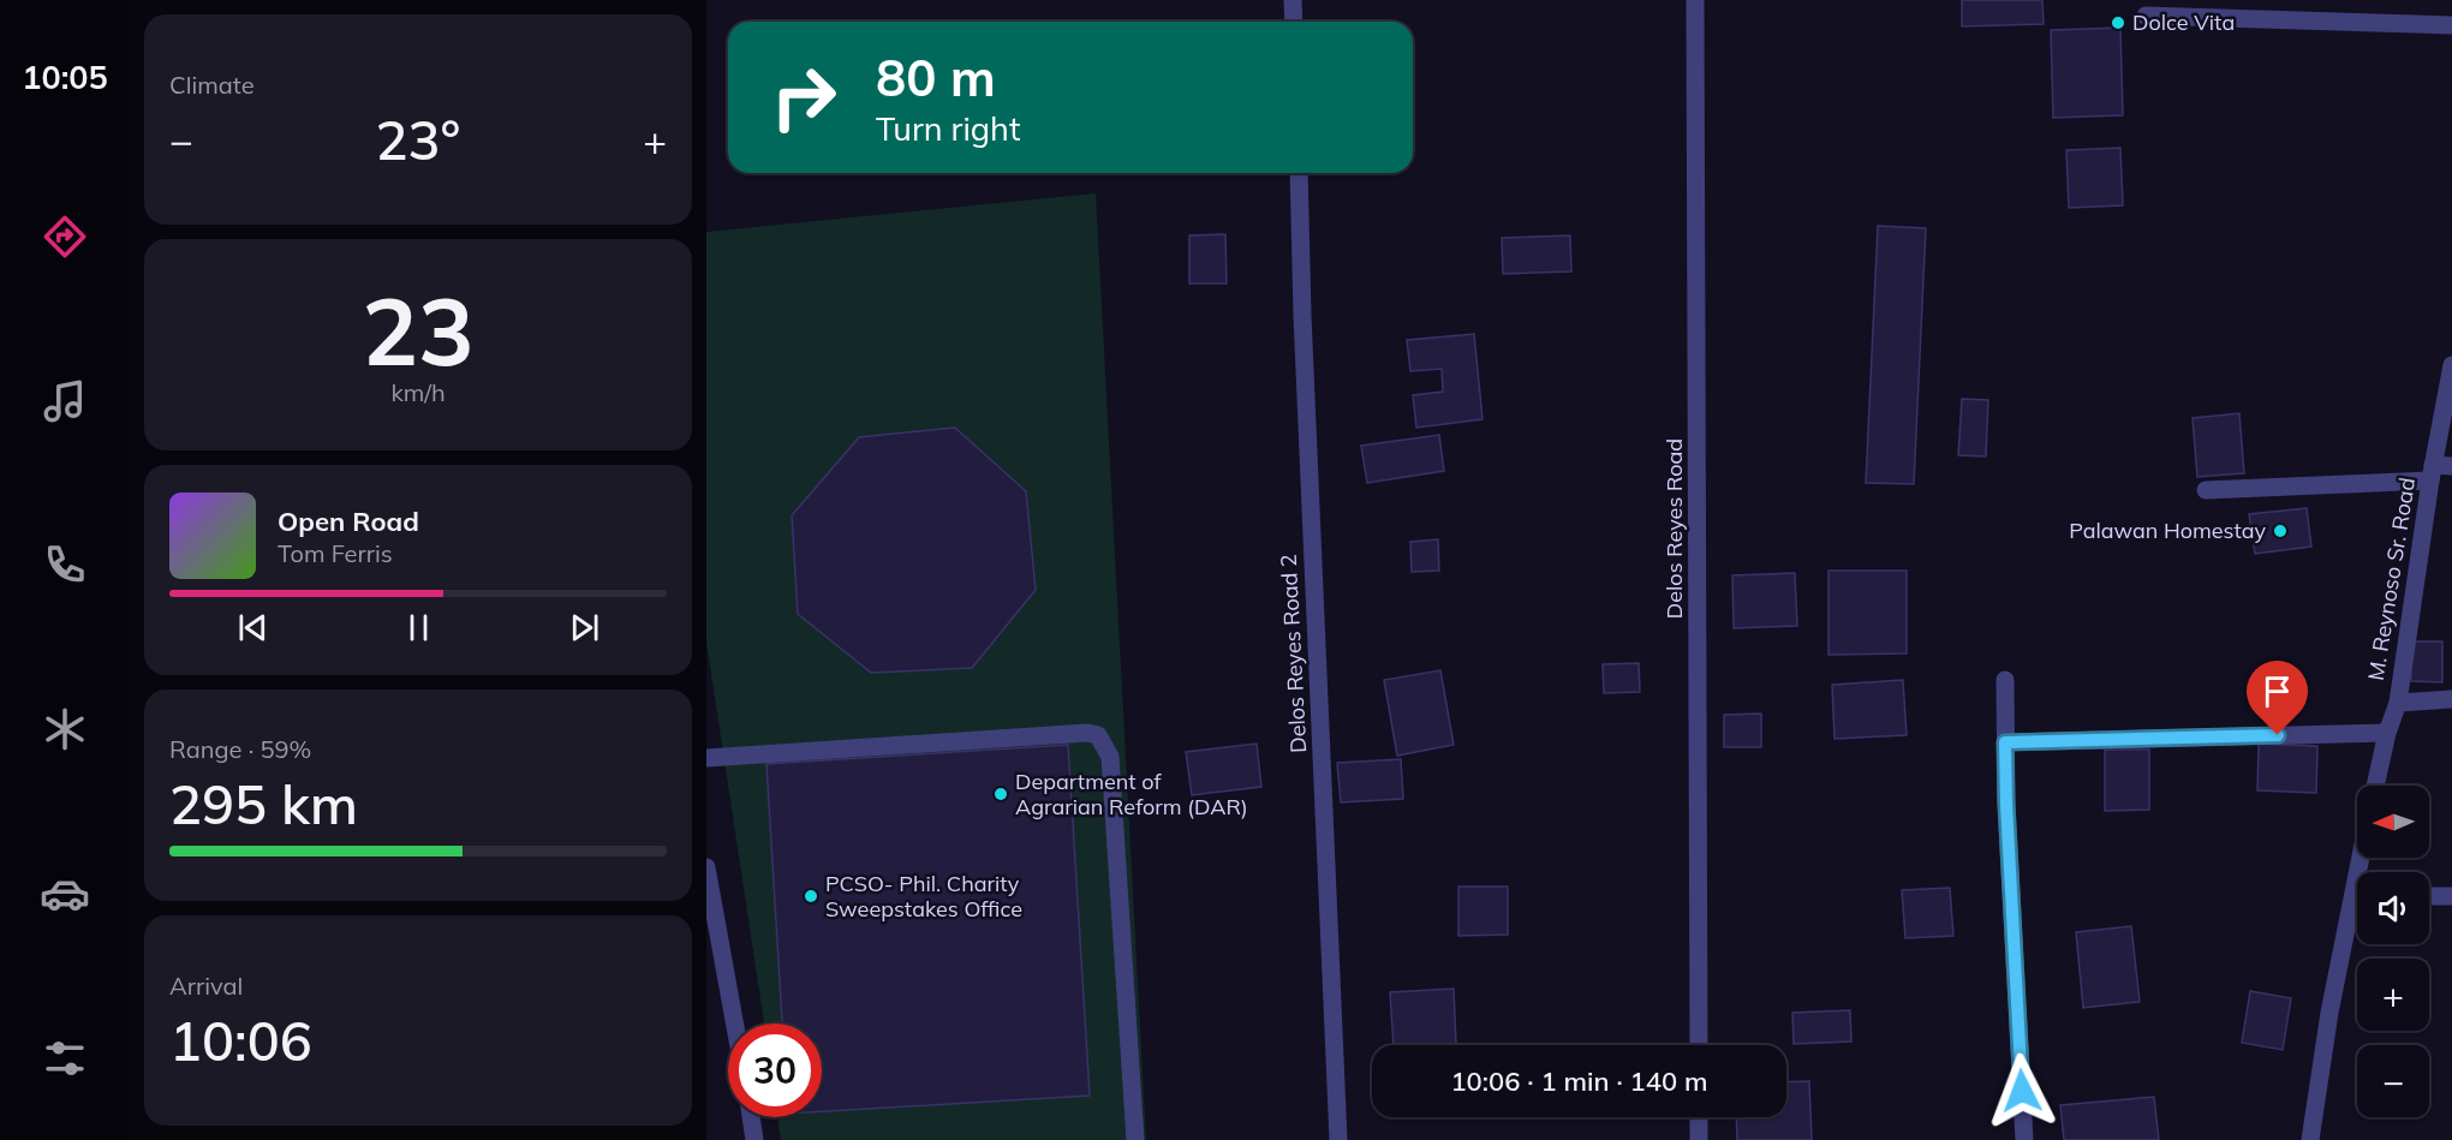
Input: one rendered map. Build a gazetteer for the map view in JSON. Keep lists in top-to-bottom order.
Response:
{
  "streets": {
    "street": ["Delos Reyes Road", "M. Reynoso Sr. Road", "Delos Reyes Road 2"]
  },
  "places": [
    "Dolce Vita",
    "Palawan Homestay",
    "Department of Agrarian Reform (DAR)",
    "PCSO- Phil. Charity Sweepstakes Office"
  ],
  "north": "left",
  "page": {
    "tabs": "10:05",
    "tile": [
      "Climate",
      ["23", "km/h"],
      ["Range · 59%", "295 km"],
      ["Arrival", "10:06"]
    ],
    "turn": ["80 m", "Turn right"],
    "heat": ["−", "23°", "+"],
    "song": ["Open Road", "Tom Ferris"],
    "map_buttons": ["+", "−"],
    "limit": "30",
    "trip": "10:06 · 1 min · 140 m"
  }
}
